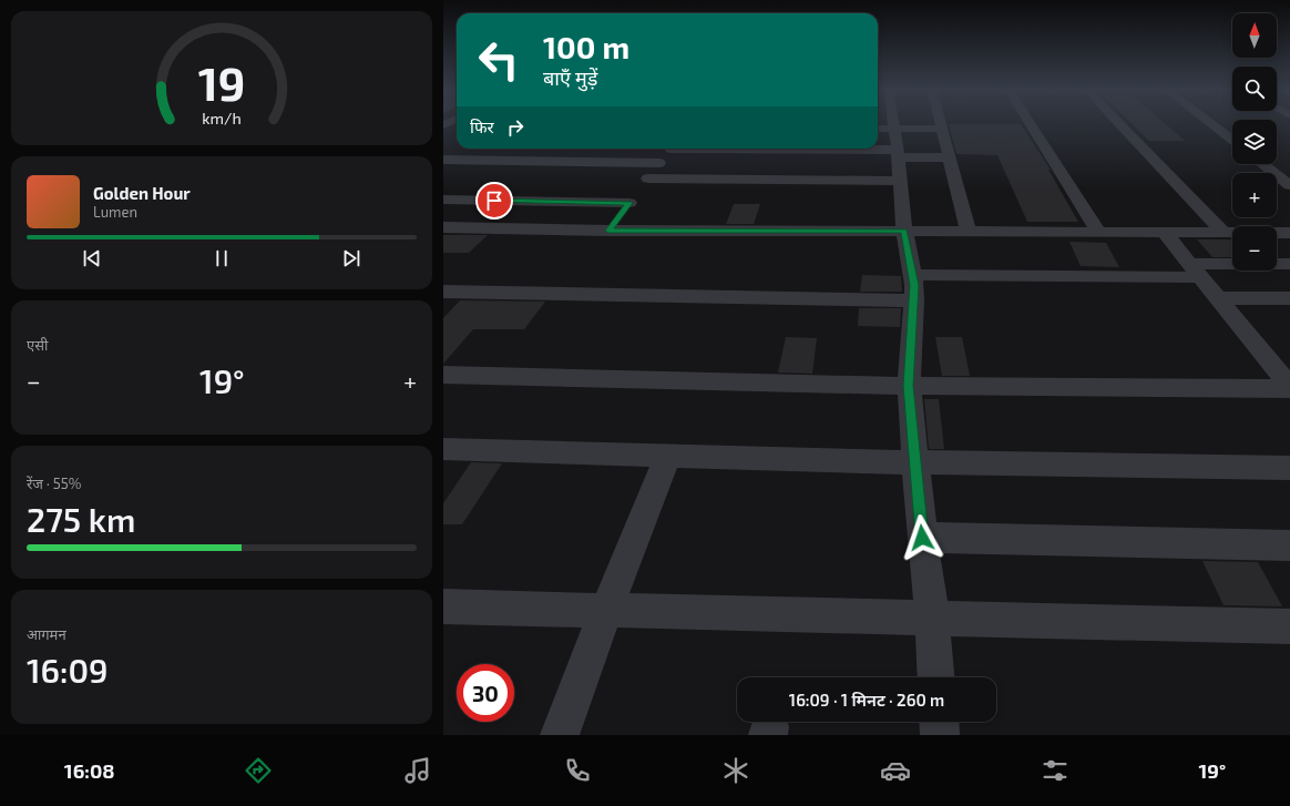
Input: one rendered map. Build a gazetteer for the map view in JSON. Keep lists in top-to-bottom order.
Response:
{
  "north": "top",
  "page": {
    "map_buttons": ["+", "−"],
    "turn": ["100 m", "बाएँ मुड़ें"],
    "then": "फिर",
    "song": ["Golden Hour", "Lumen"],
    "tile": [
      "एसी",
      ["रेंज · 55%", "275 km"],
      ["आगमन", "16:09"]
    ],
    "heat": ["−", "19°", "+"],
    "limit": "30",
    "trip": "16:09 · 1 मिनट · 260 m",
    "tabs": ["16:08", "19°"],
    "gauge": ["19", "km/h"]
  }
}
